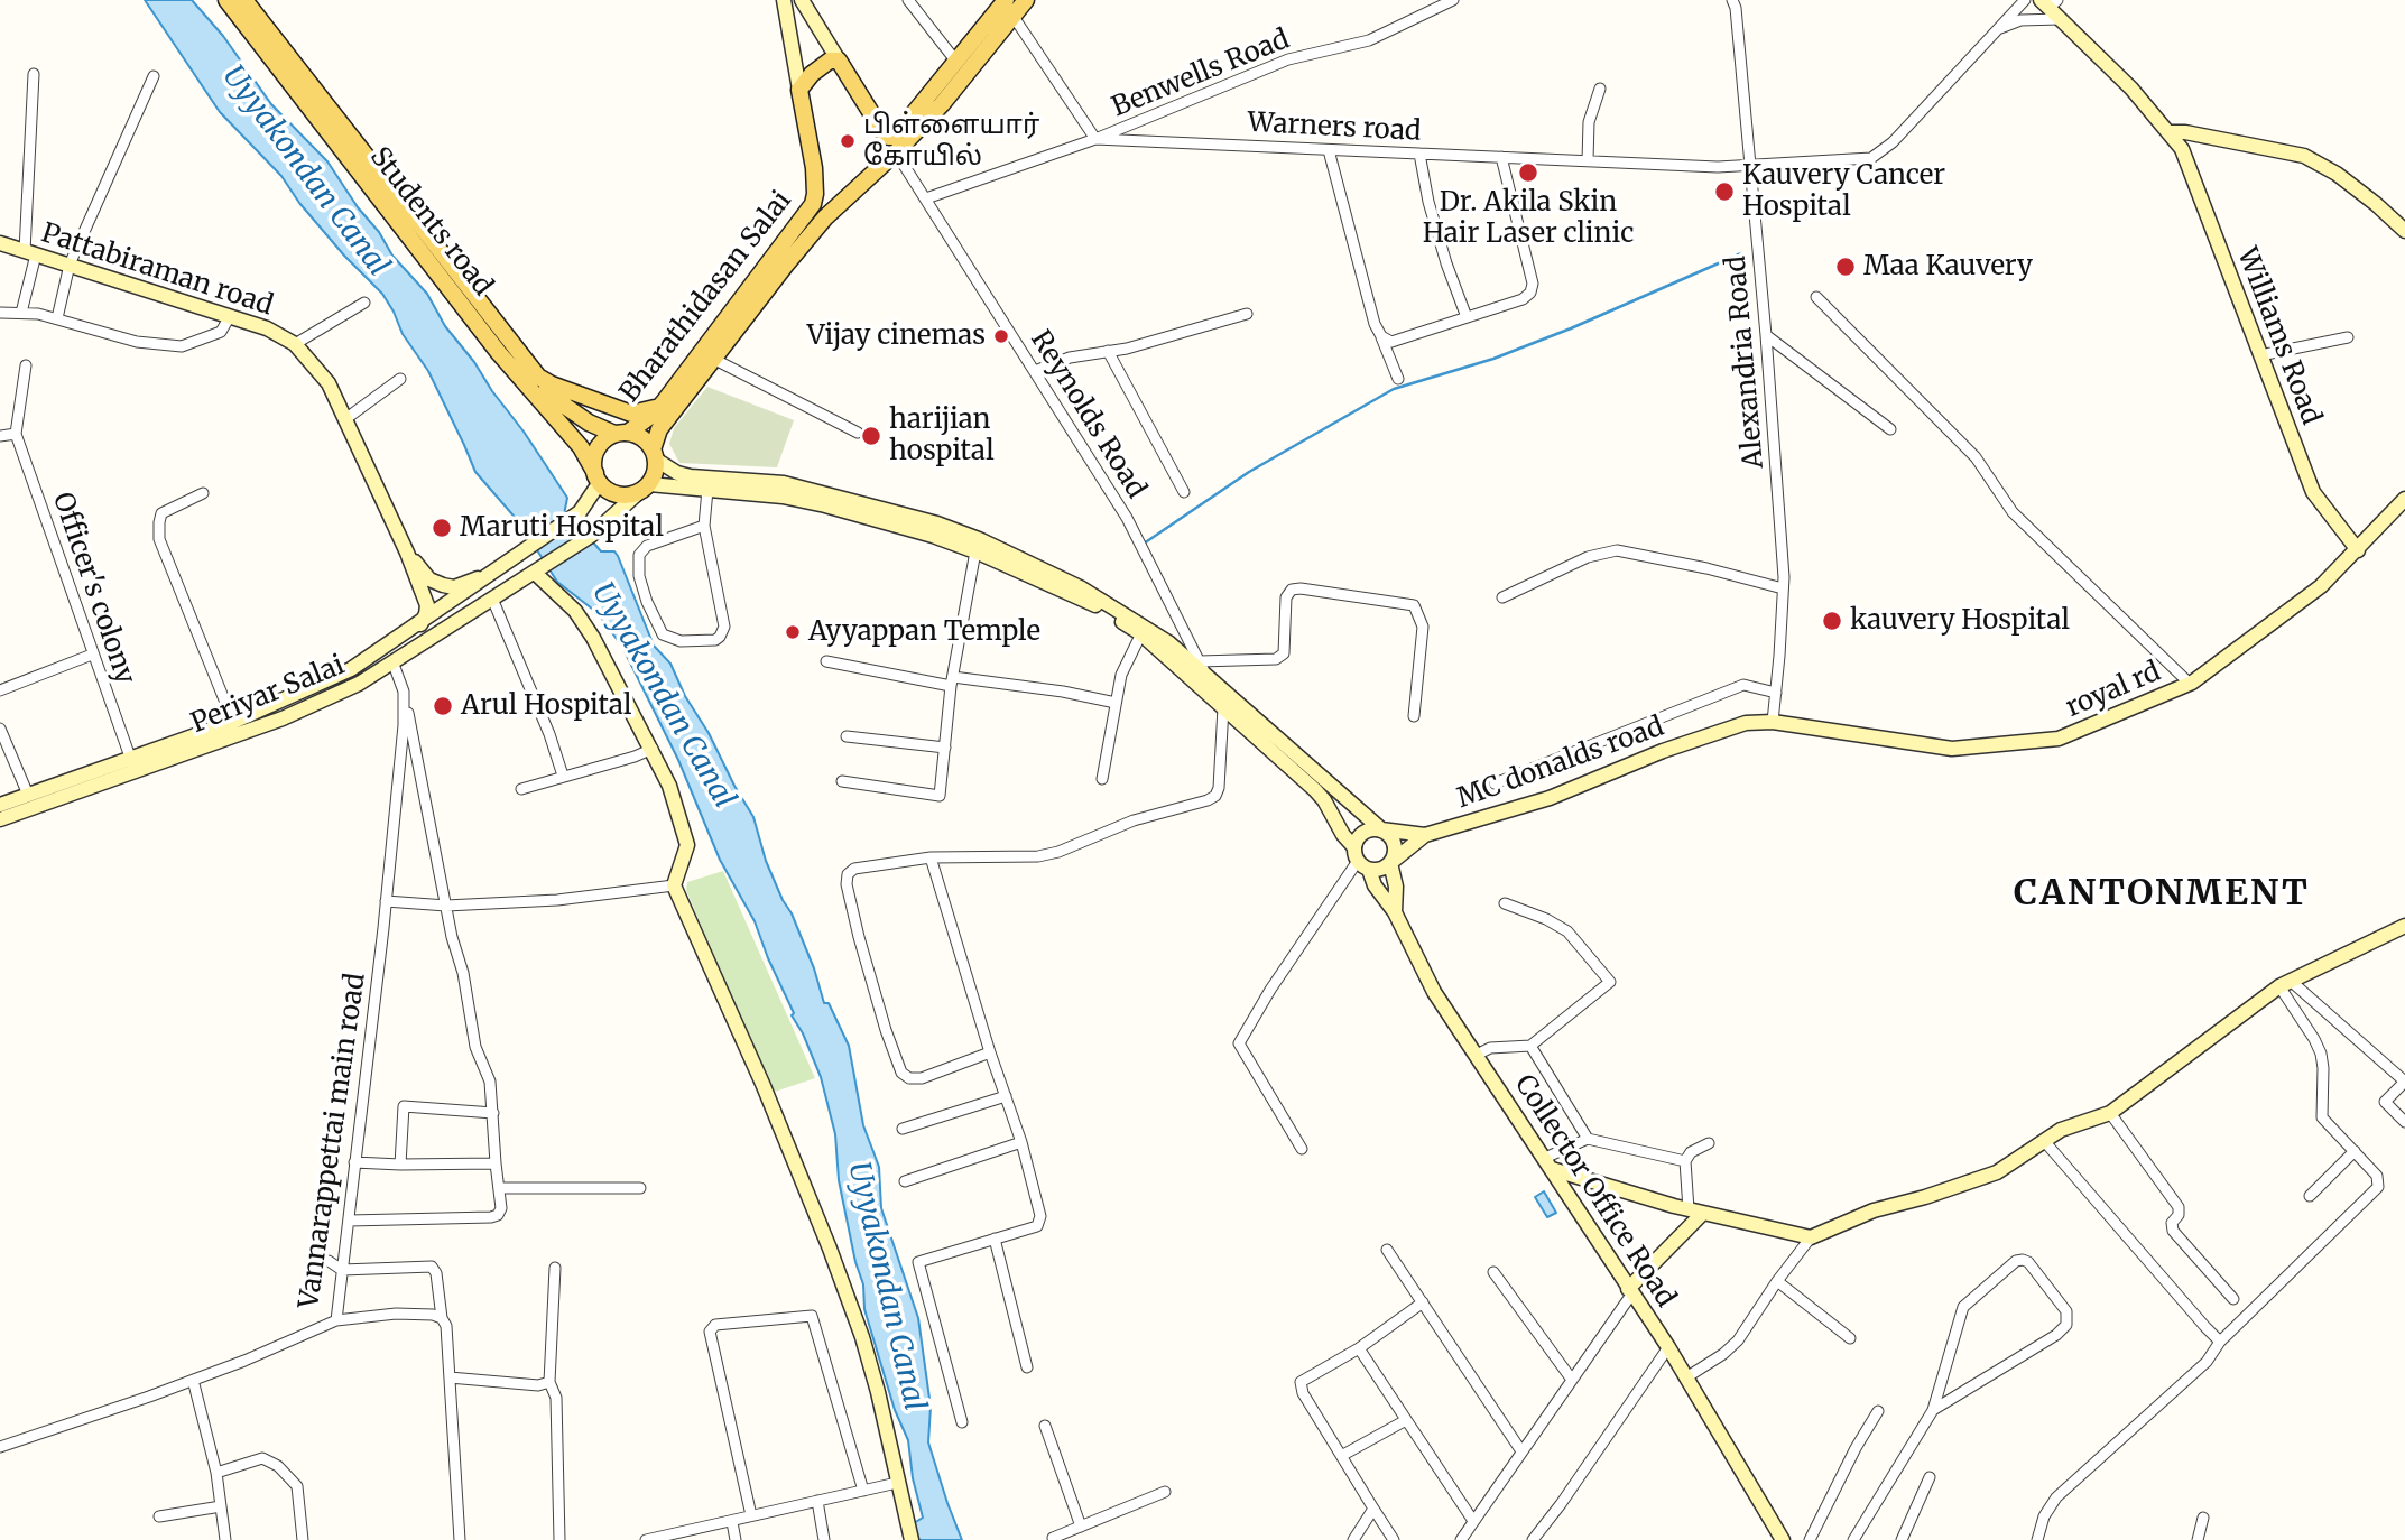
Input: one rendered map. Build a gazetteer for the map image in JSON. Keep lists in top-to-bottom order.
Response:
{
  "streets": {
    "main road": [
      "Students road",
      "Pattabiraman road",
      "Bharathidasan Salai",
      "Williams Road",
      "royal rd",
      "Periyar Salai",
      "MC donalds road",
      "Collector Office Road"
    ],
    "street": [
      "Benwells Road",
      "Warners road",
      "Alexandria Road",
      "Reynolds Road",
      "Officer's colony",
      "Vannarappettai main road"
    ]
  },
  "crossings": [
    ["Benwells Road", "Warners road"],
    ["Warners road", "Alexandria Road"],
    ["Warners road", "Reynolds Road"],
    ["Students road", "Bharathidasan Salai"],
    ["Students road", "Periyar Salai"],
    ["Bharathidasan Salai", "Reynolds Road"],
    ["Bharathidasan Salai", "Periyar Salai"],
    ["Williams Road", "royal rd"],
    ["Alexandria Road", "royal rd"],
    ["Alexandria Road", "MC donalds road"],
    ["Reynolds Road", "Collector Office Road"],
    ["Officer's colony", "Periyar Salai"],
    ["royal rd", "MC donalds road"],
    ["Periyar Salai", "Vannarappettai main road"],
    ["MC donalds road", "Collector Office Road"]
  ],
  "districts": ["CANTONMENT"],
  "water": ["Uyyakondan Canal"],
  "places": [
    "பிள்ளையார் கோயில்",
    "Dr. Akila Skin Hair Laser clinic",
    "Kauvery Cancer Hospital",
    "Maa Kauvery",
    "Vijay cinemas",
    "harijian hospital",
    "Maruti Hospital",
    "kauvery Hospital",
    "Ayyappan Temple",
    "Arul Hospital"
  ]
}
